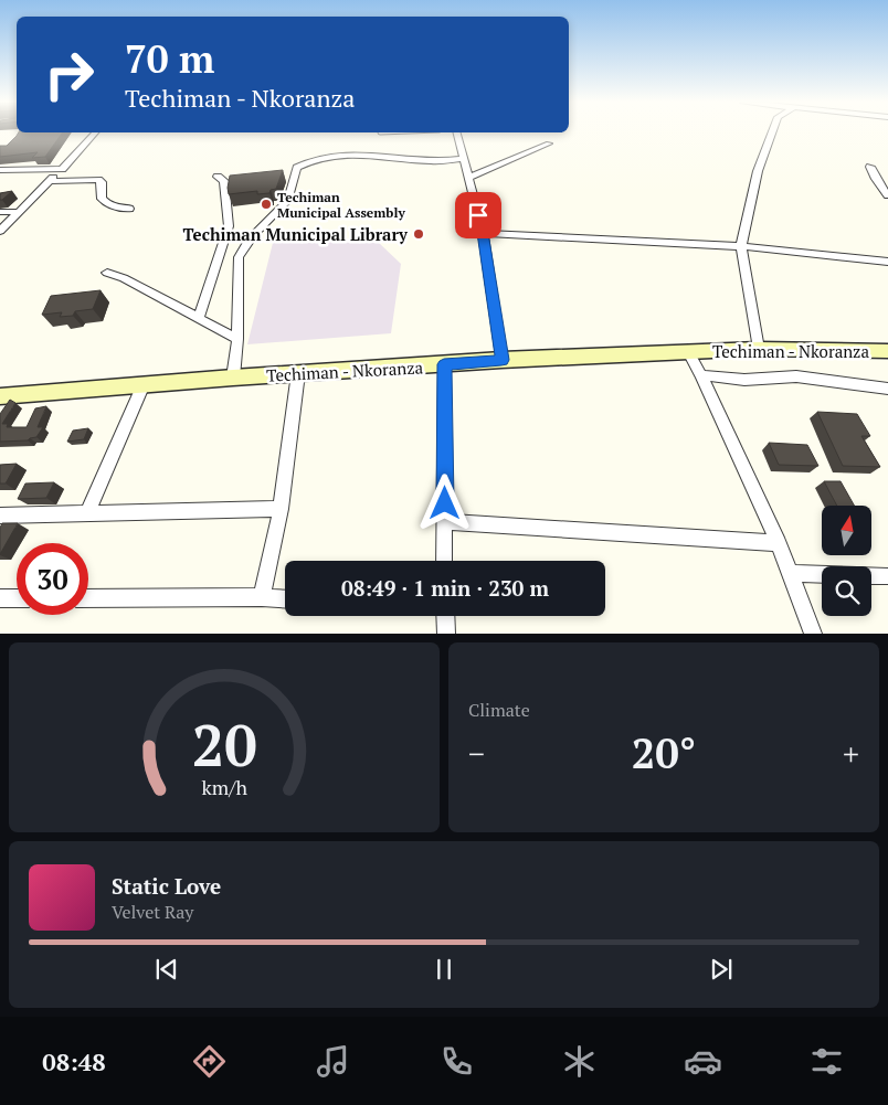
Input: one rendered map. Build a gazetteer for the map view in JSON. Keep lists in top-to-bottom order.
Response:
{
  "streets": {
    "main road": ["Techiman - Nkoranza"]
  },
  "places": ["Techiman Municipal Assembly", "Techiman Municipal Library"],
  "north": "top",
  "page": {
    "turn": ["70 m", "Techiman - Nkoranza"],
    "limit": "30",
    "trip": "08:49 · 1 min · 230 m",
    "tile": "Climate",
    "heat": ["−", "20°", "+"],
    "song": ["Static Love", "Velvet Ray"],
    "tabs": "08:48",
    "gauge": ["20", "km/h"]
  }
}
